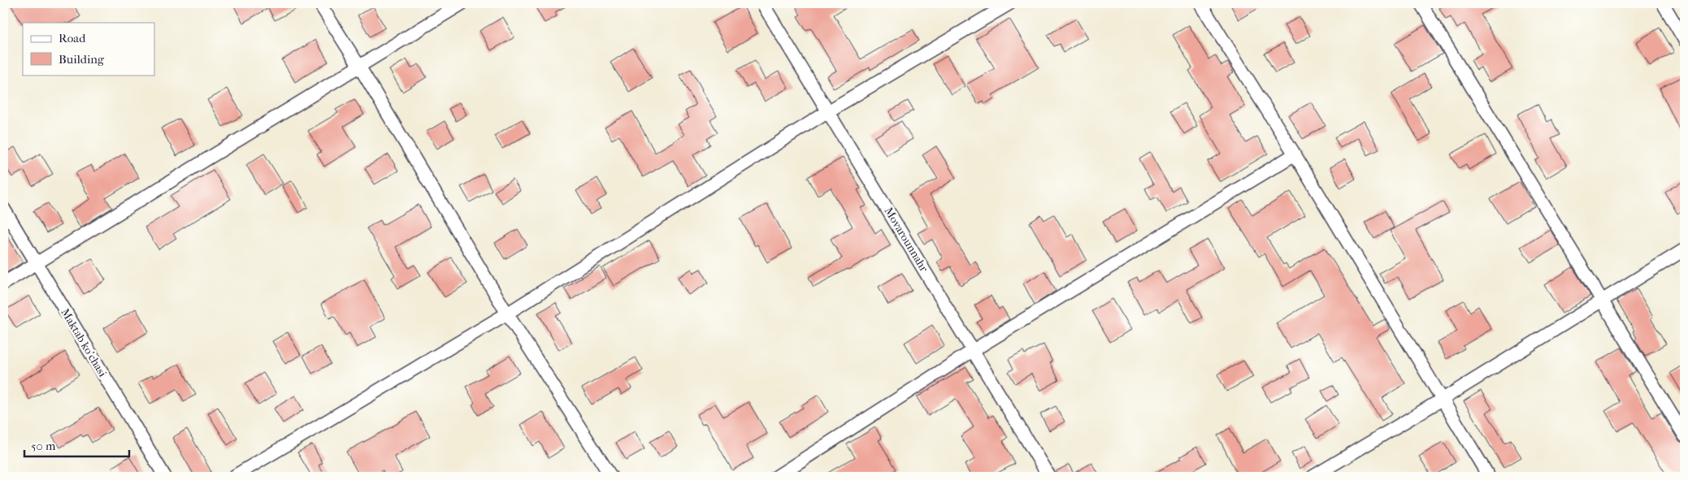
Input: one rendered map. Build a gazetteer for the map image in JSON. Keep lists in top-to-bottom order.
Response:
{
  "streets": {
    "street": ["Movarounnahr", "Maktab ko'chasi"]
  },
  "legend": ["Road", "Building"],
  "scale_bar": "50 m"
}
